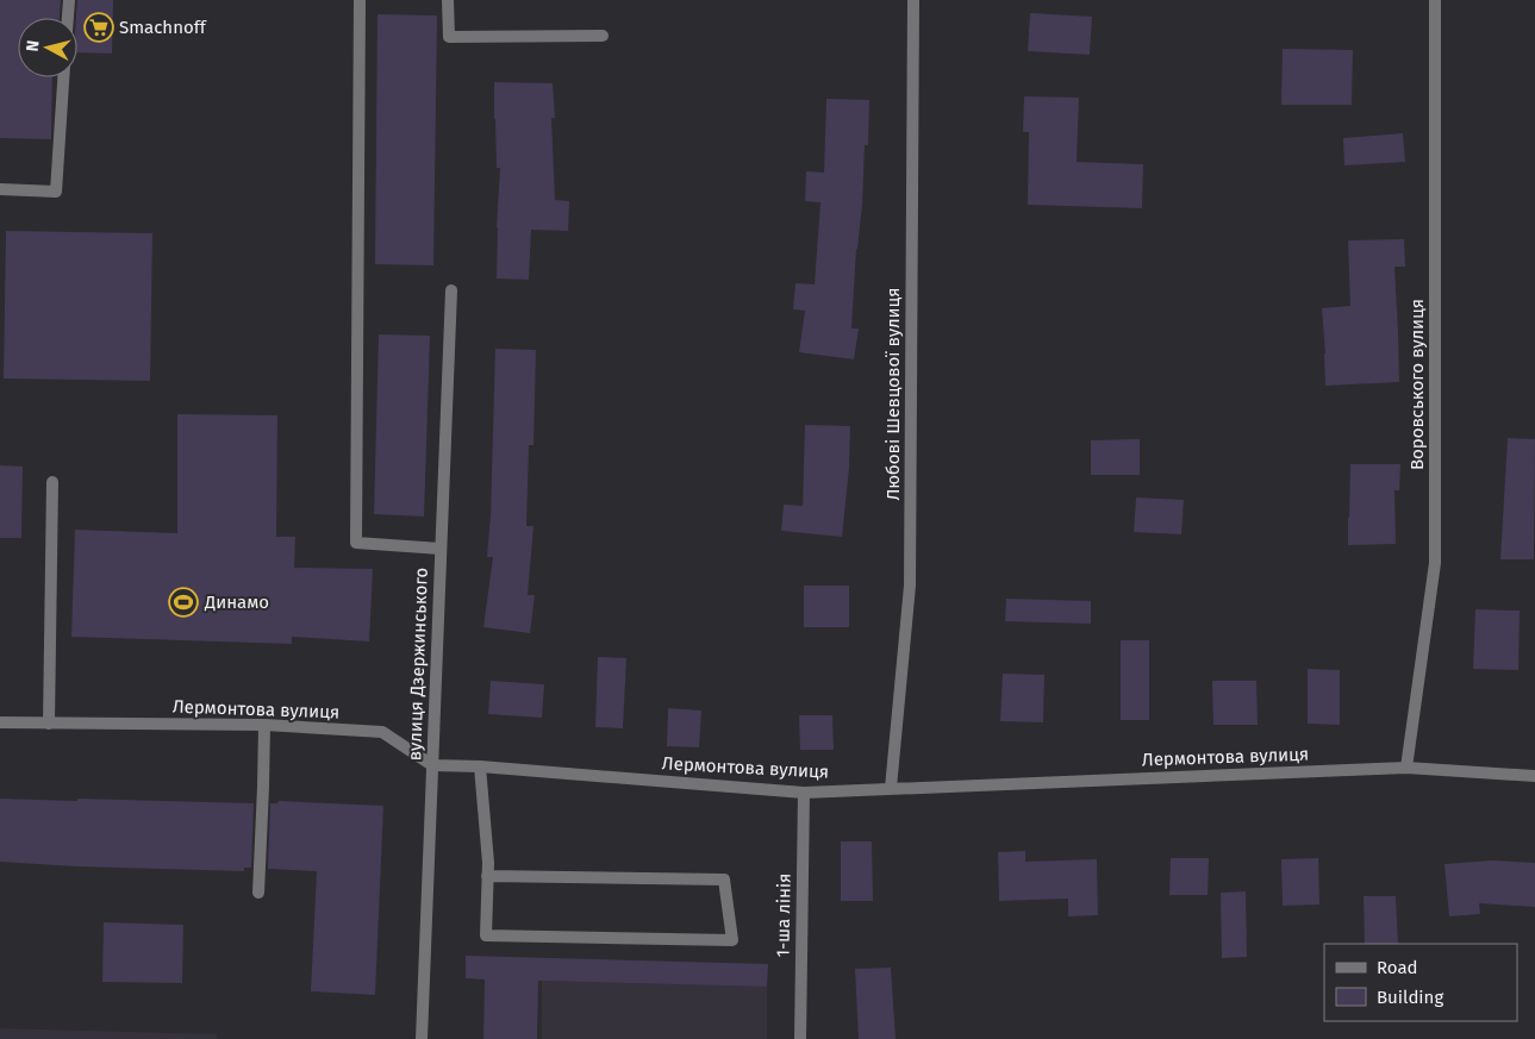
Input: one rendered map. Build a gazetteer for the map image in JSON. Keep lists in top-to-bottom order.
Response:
{
  "streets": {
    "street": [
      "Воровського вулиця",
      "Любові Шевцової вулиця",
      "вулиця Дзержинського",
      "Лермонтова вулиця",
      "1-ша лінія"
    ]
  },
  "crossings": [
    ["Воровського вулиця", "Лермонтова вулиця"],
    ["Любові Шевцової вулиця", "Лермонтова вулиця"],
    ["вулиця Дзержинського", "Лермонтова вулиця"],
    ["Лермонтова вулиця", "1-ша лінія"]
  ],
  "places": {
    "supermarket": ["Smachnoff"],
    "sports": ["Динамо"]
  },
  "legend": ["Road", "Building"],
  "north": "left"
}
